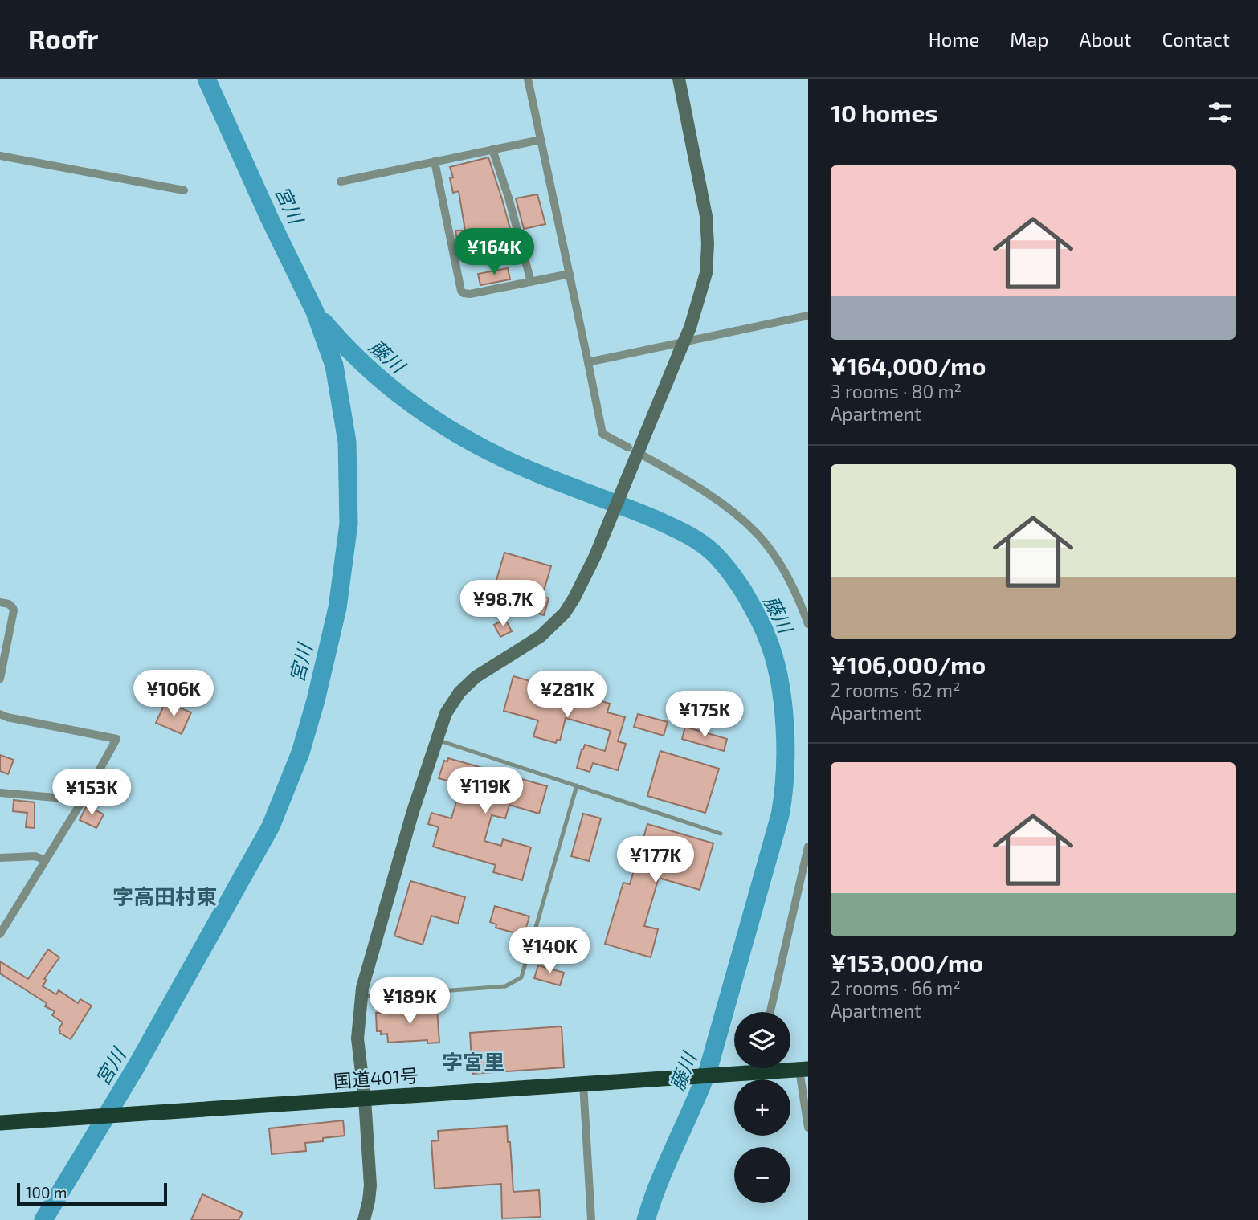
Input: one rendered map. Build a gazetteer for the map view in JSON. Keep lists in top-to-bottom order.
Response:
{
  "streets": {
    "highway": ["国道401号"]
  },
  "districts": ["字高田村東", "字宮里"],
  "water": ["宮川", "藤川"],
  "scale_bar": "100 m",
  "page": {
    "header": "Roofr",
    "nav": [
      "Home",
      "Map",
      "About",
      "Contact"
    ],
    "heading": "10 homes",
    "list": [
      {
        "name": "¥164,000/mo",
        "note": "3 rooms · 80 m² · Apartment"
      },
      {
        "name": "¥106,000/mo",
        "note": "2 rooms · 62 m² · Apartment"
      },
      {
        "name": "¥153,000/mo",
        "note": "2 rooms · 66 m² · Apartment"
      }
    ],
    "price": [
      "¥164K",
      "¥98.7K",
      "¥106K",
      "¥281K",
      "¥175K",
      "¥119K",
      "¥153K",
      "¥177K",
      "¥140K",
      "¥189K"
    ],
    "map_buttons": ["+", "−"],
    "scale": "100 m"
  }
}
